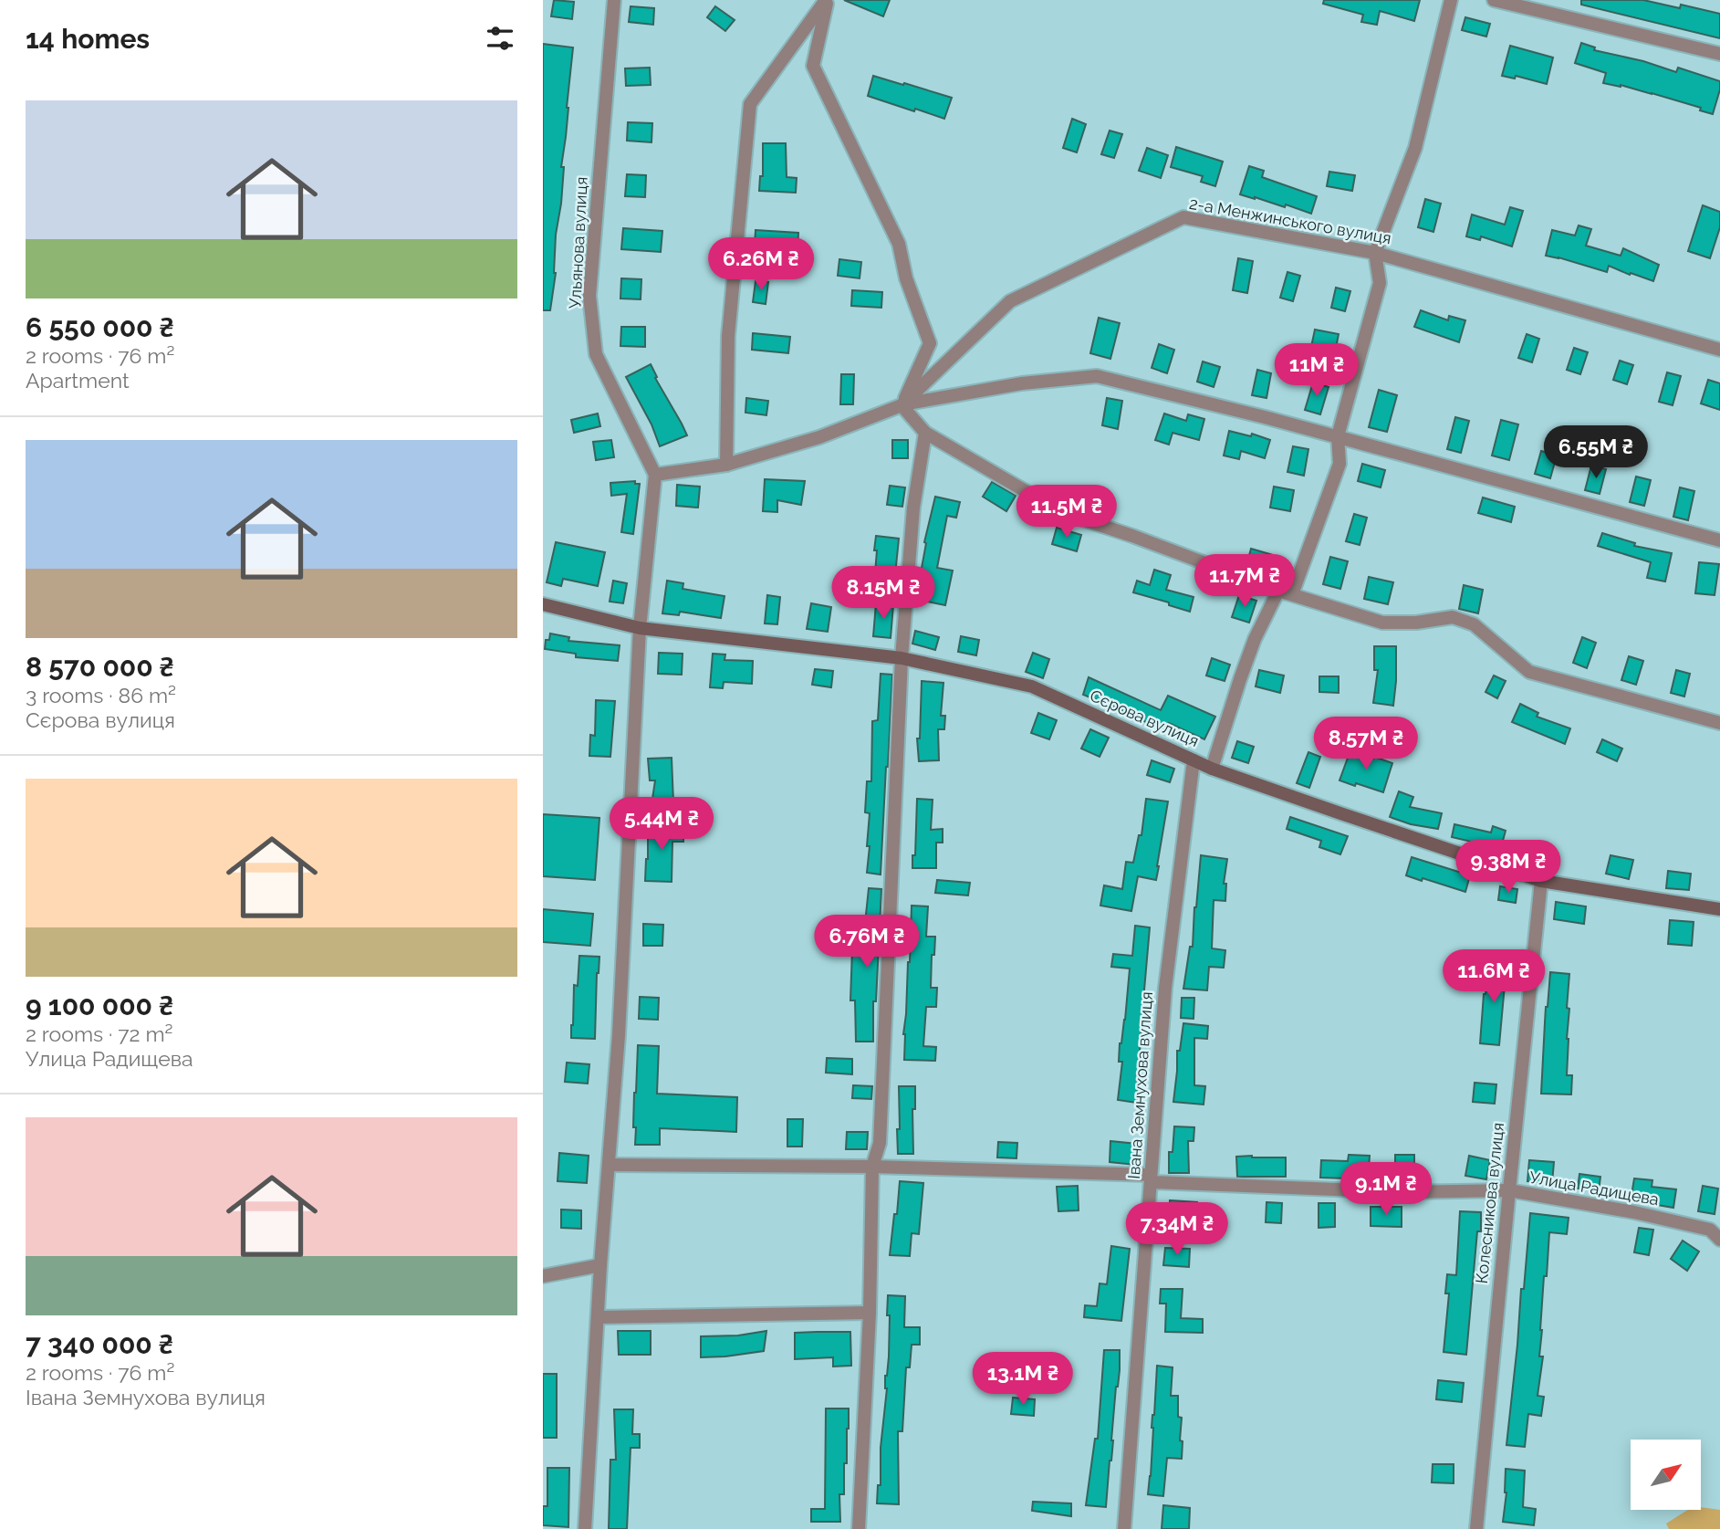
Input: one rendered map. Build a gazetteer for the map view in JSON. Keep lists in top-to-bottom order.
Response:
{
  "streets": {
    "street": [
      "2-а Менжинського вулиця",
      "Ульянова вулиця",
      "Сєрова вулиця",
      "Івана Земнухова вулиця",
      "Улица Радищева",
      "Колесникова вулиця"
    ]
  },
  "crossings": [
    ["Сєрова вулиця", "Івана Земнухова вулиця"],
    ["Сєрова вулиця", "Колесникова вулиця"],
    ["Івана Земнухова вулиця", "Улица Радищева"],
    ["Улица Радищева", "Колесникова вулиця"]
  ],
  "north": "top right",
  "page": {
    "heading": "14 homes",
    "list": [
      {
        "name": "6 550 000 ₴",
        "note": "2 rooms · 76 m² · Apartment"
      },
      {
        "name": "8 570 000 ₴",
        "note": "3 rooms · 86 m² · Сєрова вулиця"
      },
      {
        "name": "9 100 000 ₴",
        "note": "2 rooms · 72 m² · Улица Радищева"
      },
      {
        "name": "7 340 000 ₴",
        "note": "2 rooms · 76 m² · Івана Земнухова вулиця"
      }
    ],
    "price": [
      "6.26M ₴",
      "11M ₴",
      "6.55M ₴",
      "11.5M ₴",
      "11.7M ₴",
      "8.15M ₴",
      "8.57M ₴",
      "5.44M ₴",
      "9.38M ₴",
      "6.76M ₴",
      "11.6M ₴",
      "9.1M ₴",
      "7.34M ₴",
      "13.1M ₴"
    ]
  }
}
